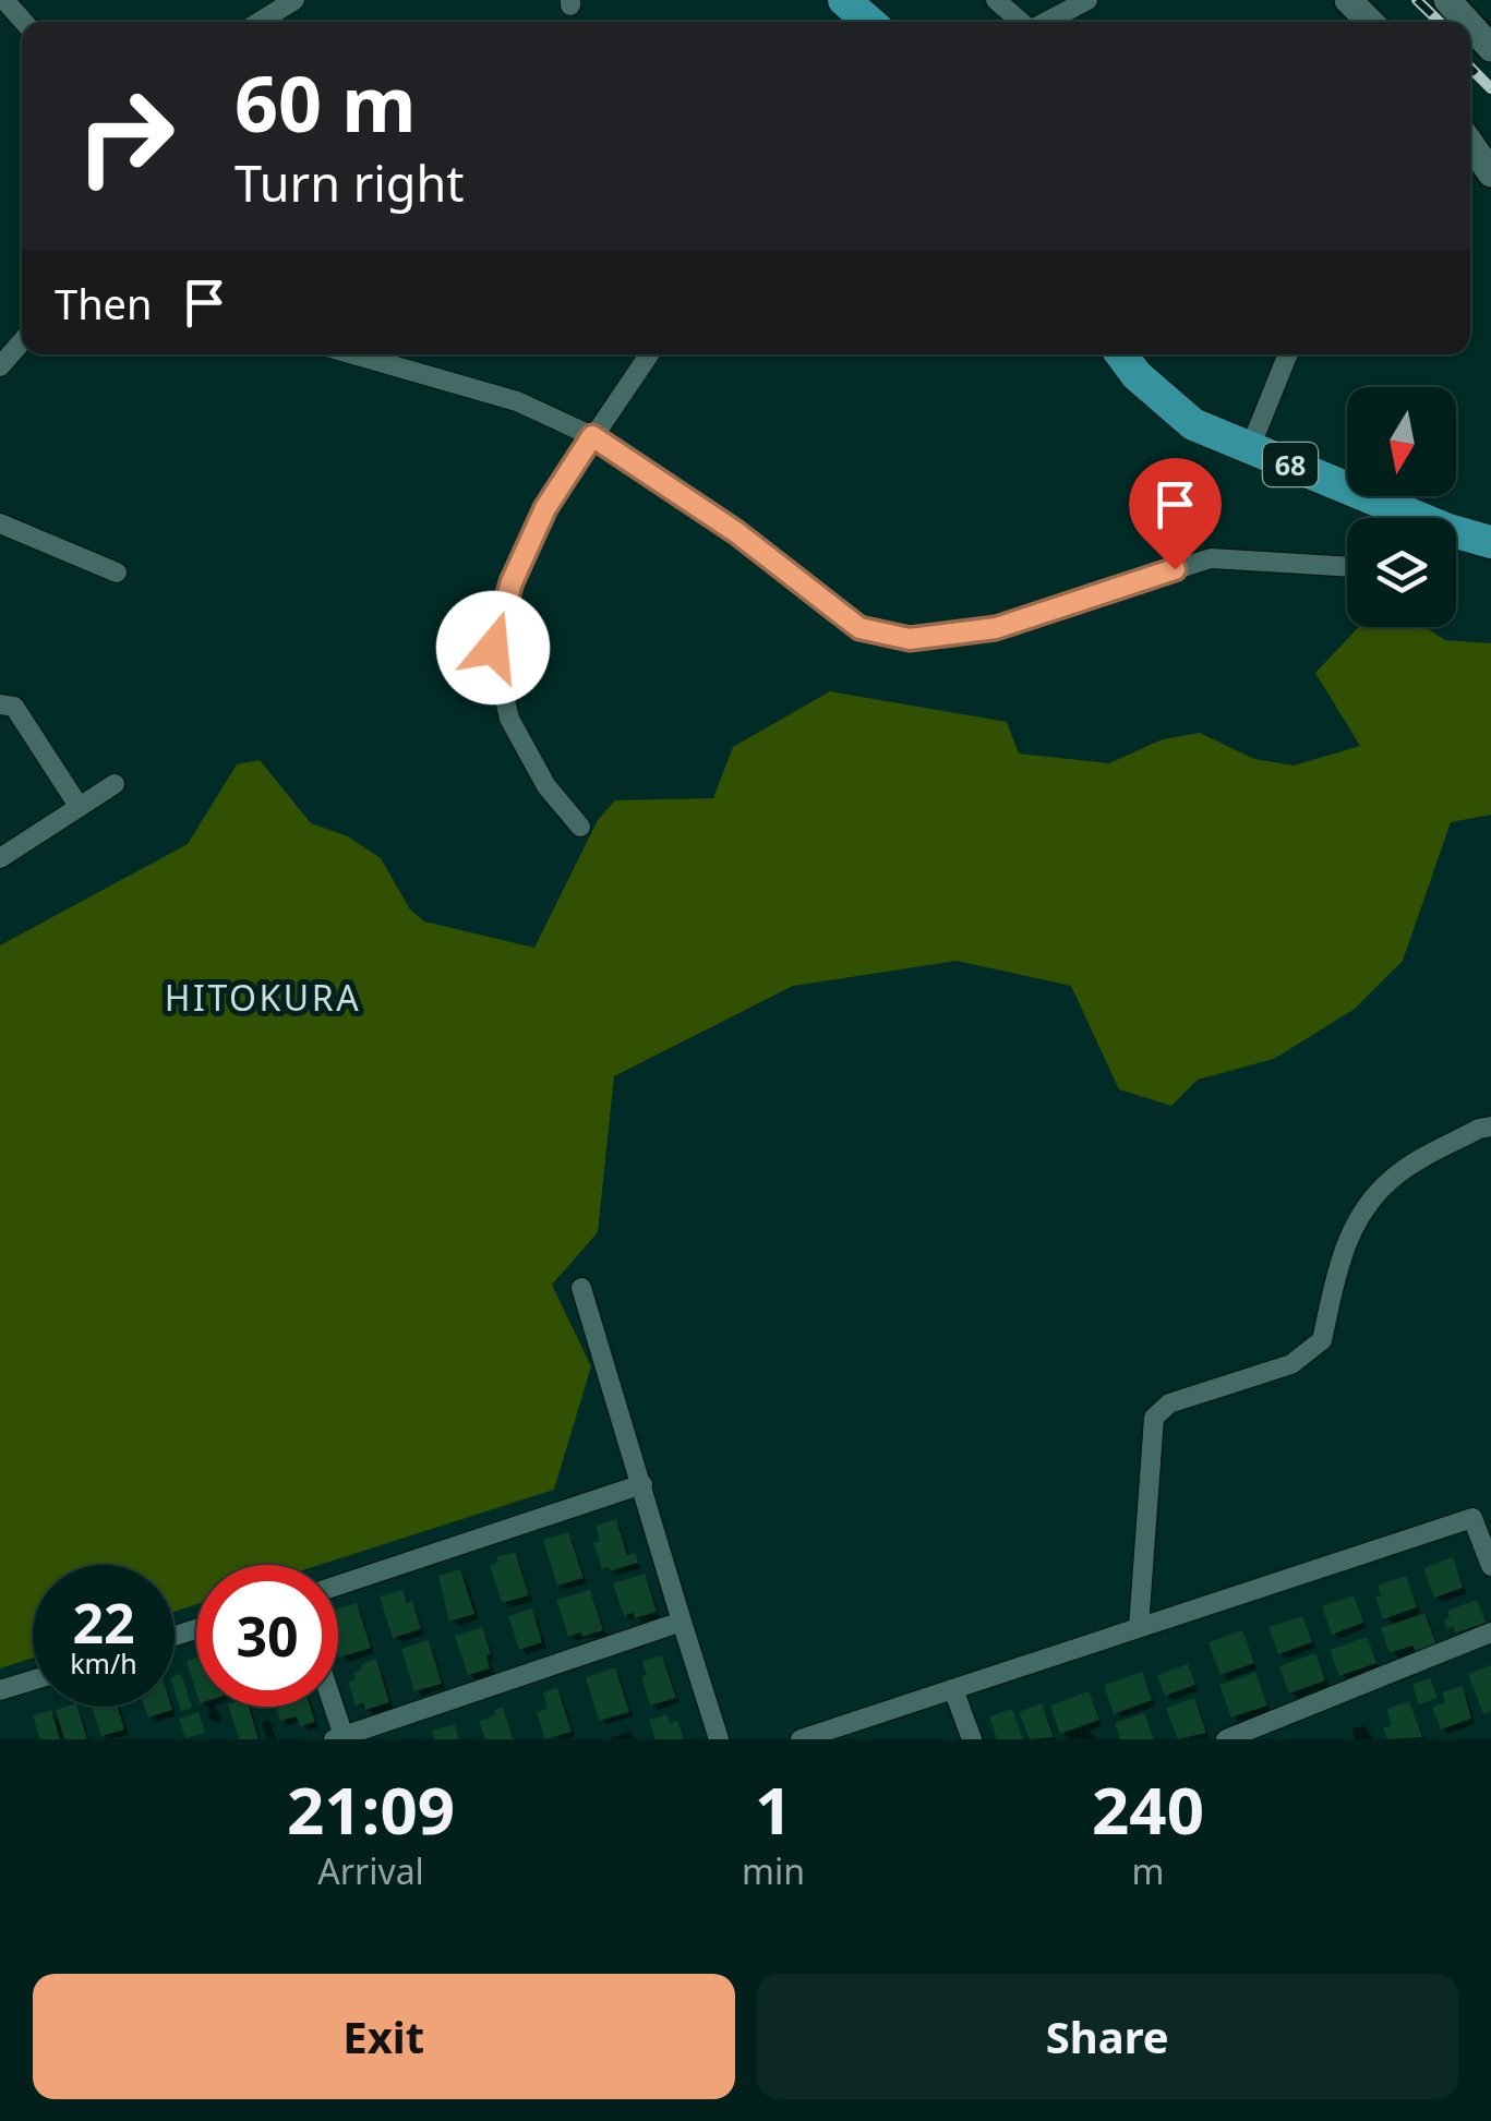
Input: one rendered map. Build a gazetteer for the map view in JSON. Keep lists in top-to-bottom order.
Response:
{
  "streets": {
    "main road": ["68"]
  },
  "districts": ["HITOKURA"],
  "north": "bottom",
  "page": {
    "turn": ["60 m", "Turn right"],
    "then": "Then",
    "speed": "22 km/h",
    "limit": "30",
    "eta": [
      "21:09",
      "Arrival",
      "1",
      "min",
      "240",
      "m"
    ],
    "buttons": ["Exit", "Share"]
  }
}
